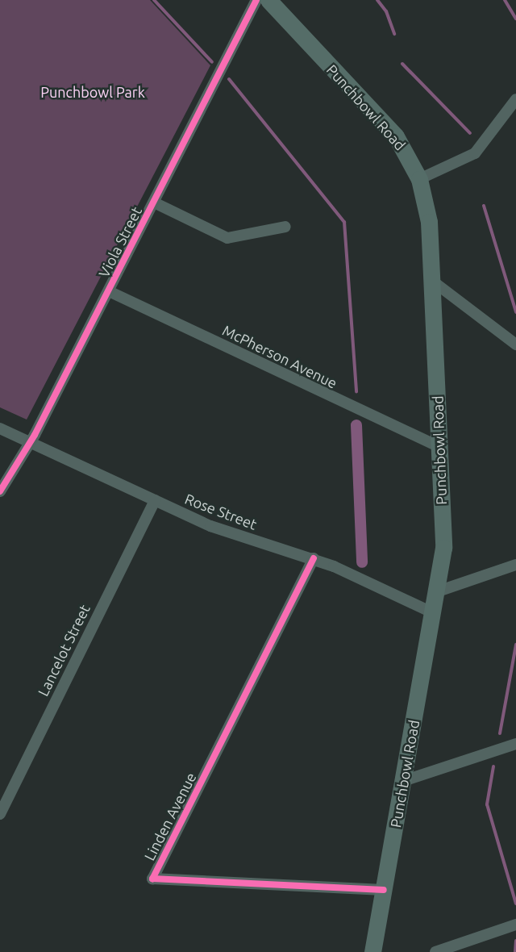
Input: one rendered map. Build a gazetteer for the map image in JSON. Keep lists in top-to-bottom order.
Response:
{
  "streets": {
    "main road": ["Punchbowl Road"],
    "street": [
      "Viola Street",
      "McPherson Avenue",
      "Rose Street",
      "Lancelot Street",
      "Linden Avenue"
    ]
  },
  "crossings": [
    ["Punchbowl Road", "McPherson Avenue"],
    ["Punchbowl Road", "Rose Street"],
    ["Punchbowl Road", "Linden Avenue"],
    ["Viola Street", "McPherson Avenue"],
    ["Viola Street", "Rose Street"],
    ["Rose Street", "Lancelot Street"],
    ["Rose Street", "Linden Avenue"]
  ],
  "parks": ["Punchbowl Park"]
}
